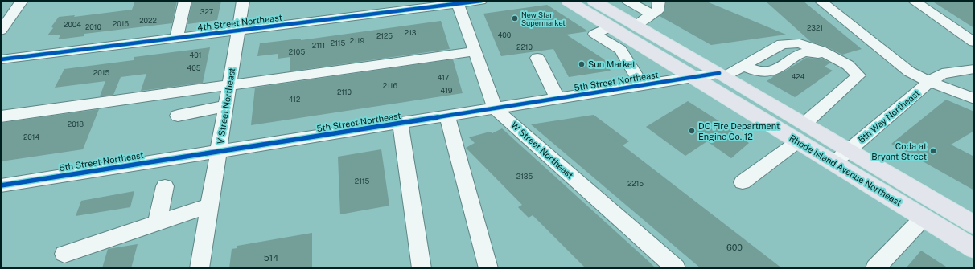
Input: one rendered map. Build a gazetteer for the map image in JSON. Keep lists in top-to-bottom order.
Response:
{
  "streets": {
    "main road": ["Rhode Island Avenue Northeast"],
    "street": [
      "4th Street Northeast",
      "5th Street Northeast",
      "V Street Northeast",
      "5th Way Northeast",
      "W Street Northeast"
    ]
  },
  "crossings": [
    ["4th Street Northeast", "V Street Northeast"],
    ["4th Street Northeast", "W Street Northeast"],
    ["5th Street Northeast", "V Street Northeast"],
    ["5th Street Northeast", "W Street Northeast"],
    ["5th Street Northeast", "Rhode Island Avenue Northeast"],
    ["5th Way Northeast", "Rhode Island Avenue Northeast"]
  ],
  "places": [
    "New Star Supermarket",
    "Sun Market",
    "DC Fire Department Engine Co. 12",
    "Coda at Bryant Street"
  ],
  "house_numbers": [
    "327",
    "2022",
    "2016",
    "2004",
    "2010",
    "2321",
    "2131",
    "400",
    "2125",
    "2119",
    "2115",
    "2111",
    "2210",
    "2105",
    "401",
    "405",
    "2015",
    "424",
    "417",
    "2116",
    "419",
    "2110",
    "412",
    "2018",
    "2014",
    "2135",
    "2115",
    "2215",
    "600",
    "514"
  ]
}
